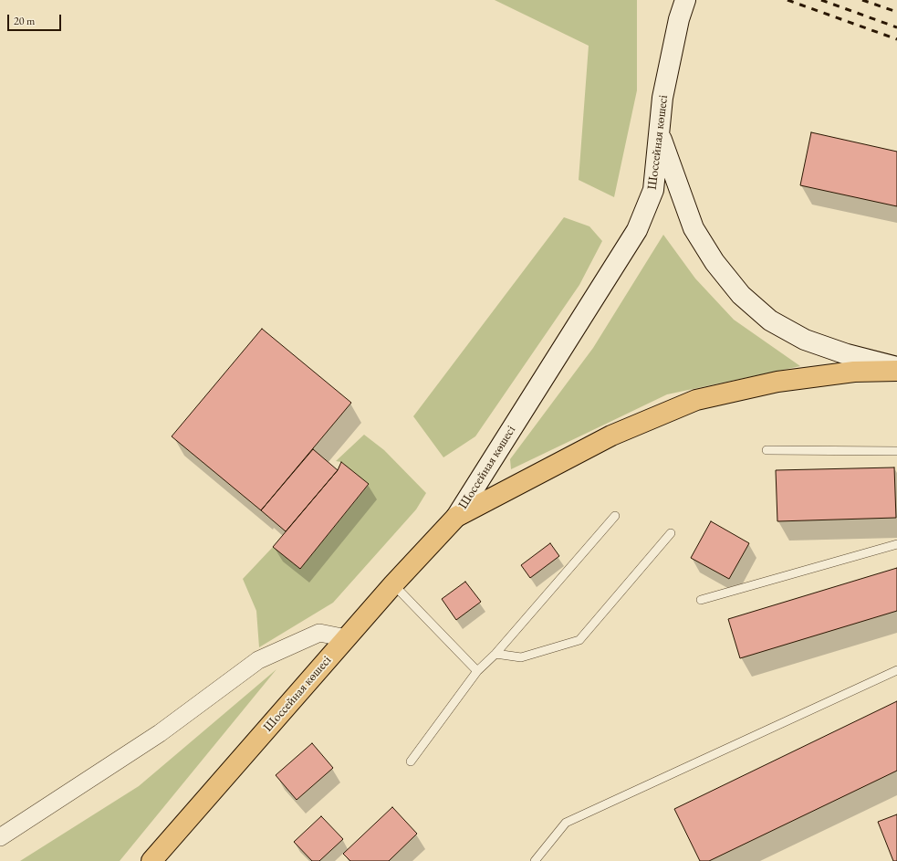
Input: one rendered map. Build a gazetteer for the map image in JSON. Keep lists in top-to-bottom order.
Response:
{
  "streets": {
    "main road": ["Шоссейная көшесі"]
  },
  "scale_bar": "20 m"
}
